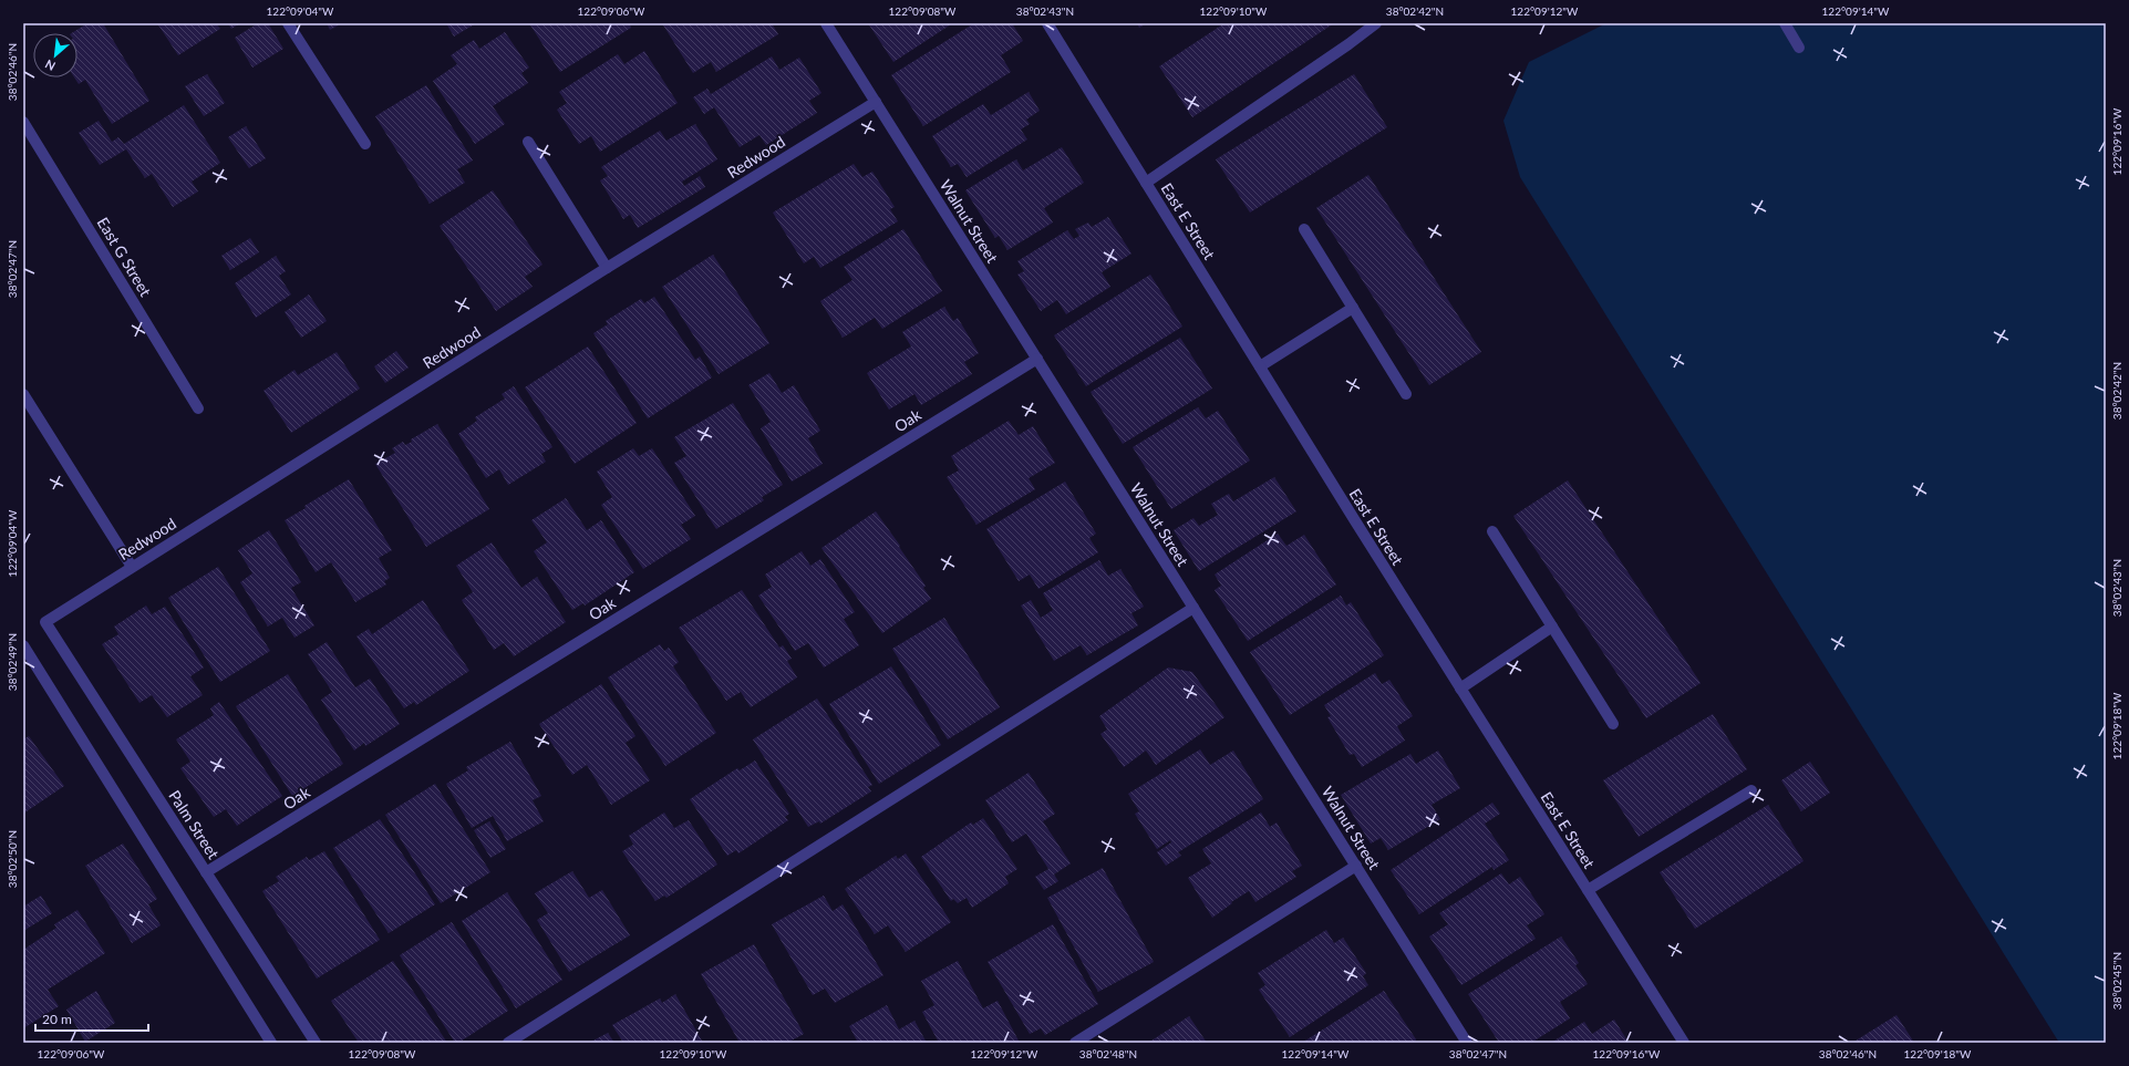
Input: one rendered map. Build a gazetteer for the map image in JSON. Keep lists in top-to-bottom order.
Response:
{
  "streets": {
    "street": [
      "Redwood",
      "Walnut Street",
      "East E Street",
      "East G Street",
      "Oak",
      "Palm Street"
    ]
  },
  "crossings": [
    ["Redwood", "Walnut Street"],
    ["Redwood", "Palm Street"],
    ["Walnut Street", "Oak"],
    ["Oak", "Palm Street"]
  ],
  "scale_bar": "20 m",
  "north": "bottom left",
  "coordinates": [
    "122°09'04\"W",
    "122°09'06\"W",
    "122°09'08\"W",
    "38°02'43\"N",
    "122°09'10\"W",
    "38°02'42\"N",
    "122°09'12\"W",
    "122°09'14\"W",
    "38°02'46\"N",
    "122°09'16\"W",
    "38°02'47\"N",
    "38°02'49\"N",
    "122°09'18\"W",
    "38°02'50\"N",
    "38°02'45\"N",
    "38°02'48\"N"
  ]
}
